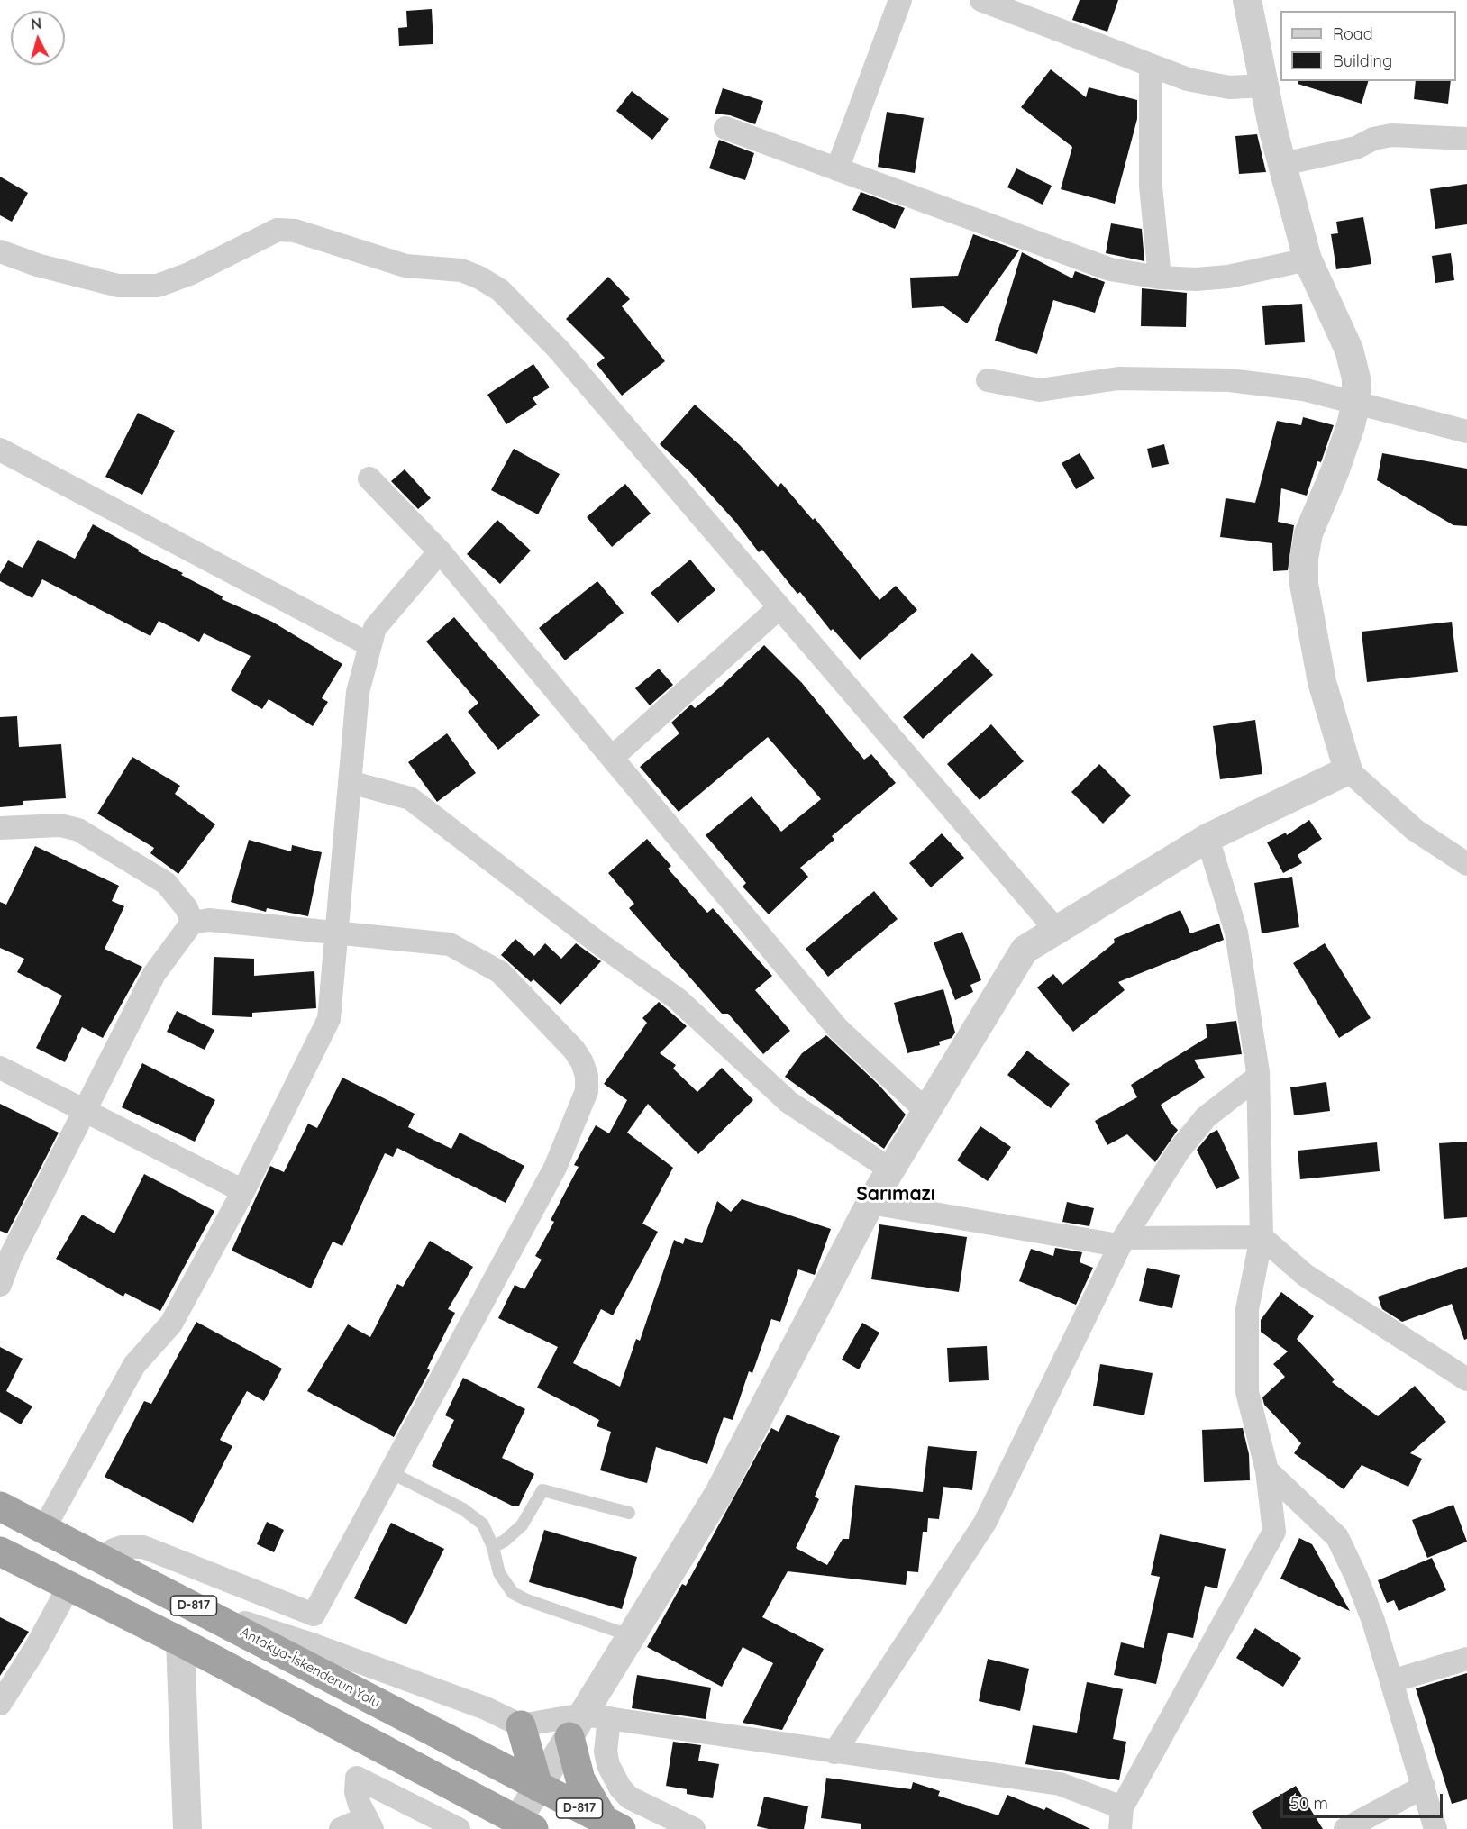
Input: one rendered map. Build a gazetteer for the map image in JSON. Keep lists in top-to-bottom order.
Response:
{
  "streets": {
    "highway": ["D-817", "Antakya-İskenderun Yolu"]
  },
  "districts": ["Sarımazı"],
  "legend": ["Road", "Building"],
  "scale_bar": "50 m",
  "north": "top"
}
